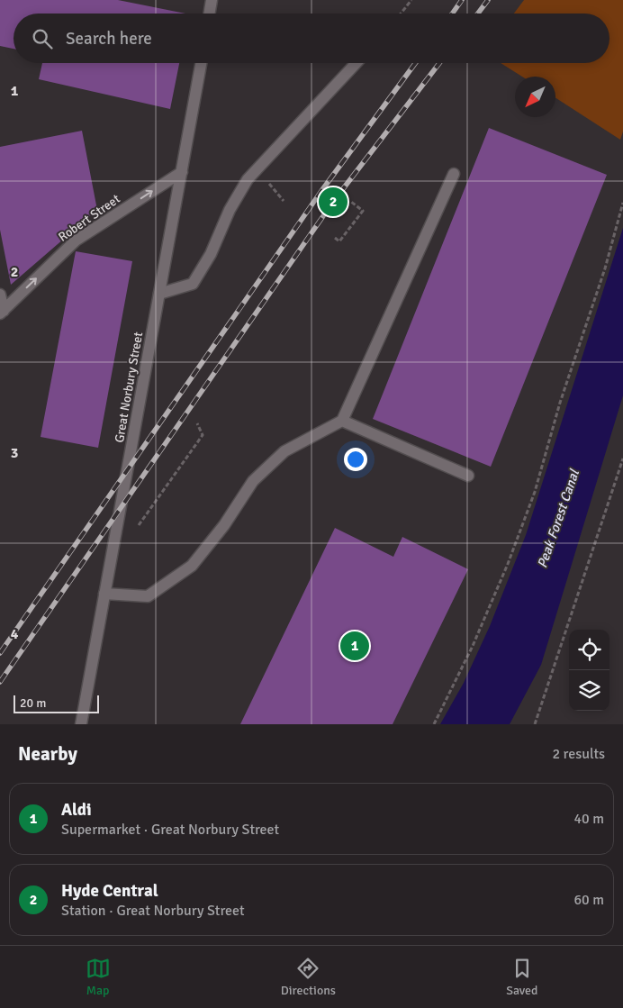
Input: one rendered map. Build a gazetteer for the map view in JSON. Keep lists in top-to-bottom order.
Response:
{
  "streets": {
    "street": ["Robert Street", "Great Norbury Street"]
  },
  "crossings": [
    ["Robert Street", "Great Norbury Street"]
  ],
  "water": ["Peak Forest Canal"],
  "scale_bar": "20 m",
  "north": "bottom left",
  "page": {
    "search": "Search here",
    "pins": ["2", "1"],
    "scale": "20 m",
    "heading": ["Nearby", "2 results"],
    "list": [
      {
        "mark": "1",
        "name": "Aldi",
        "note": "Supermarket · Great Norbury Street",
        "value": "40 m"
      },
      {
        "mark": "2",
        "name": "Hyde Central",
        "note": "Station · Great Norbury Street",
        "value": "60 m"
      }
    ],
    "nav": ["Map", "Directions", "Saved"]
  },
  "grid": {
    "rows": [
      "1",
      "2",
      "3",
      "4"
    ]
  }
}
